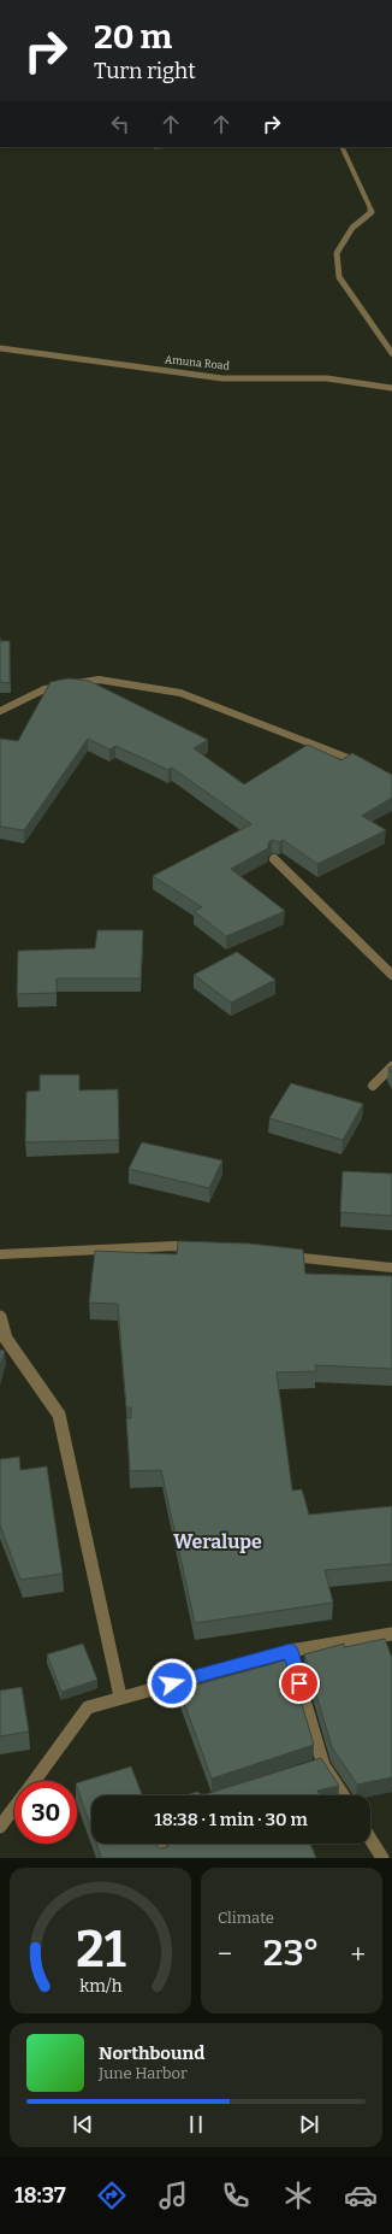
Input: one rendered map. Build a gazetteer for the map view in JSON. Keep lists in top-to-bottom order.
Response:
{
  "streets": {
    "street": ["Amuna Road"]
  },
  "districts": ["Weralupe"],
  "page": {
    "turn": ["20 m", "Turn right"],
    "limit": "30",
    "trip": "18:38 · 1 min · 30 m",
    "tile": "Climate",
    "heat": ["−", "23°", "+"],
    "song": ["Northbound", "June Harbor"],
    "tabs": "18:37",
    "gauge": ["21", "km/h"]
  }
}
